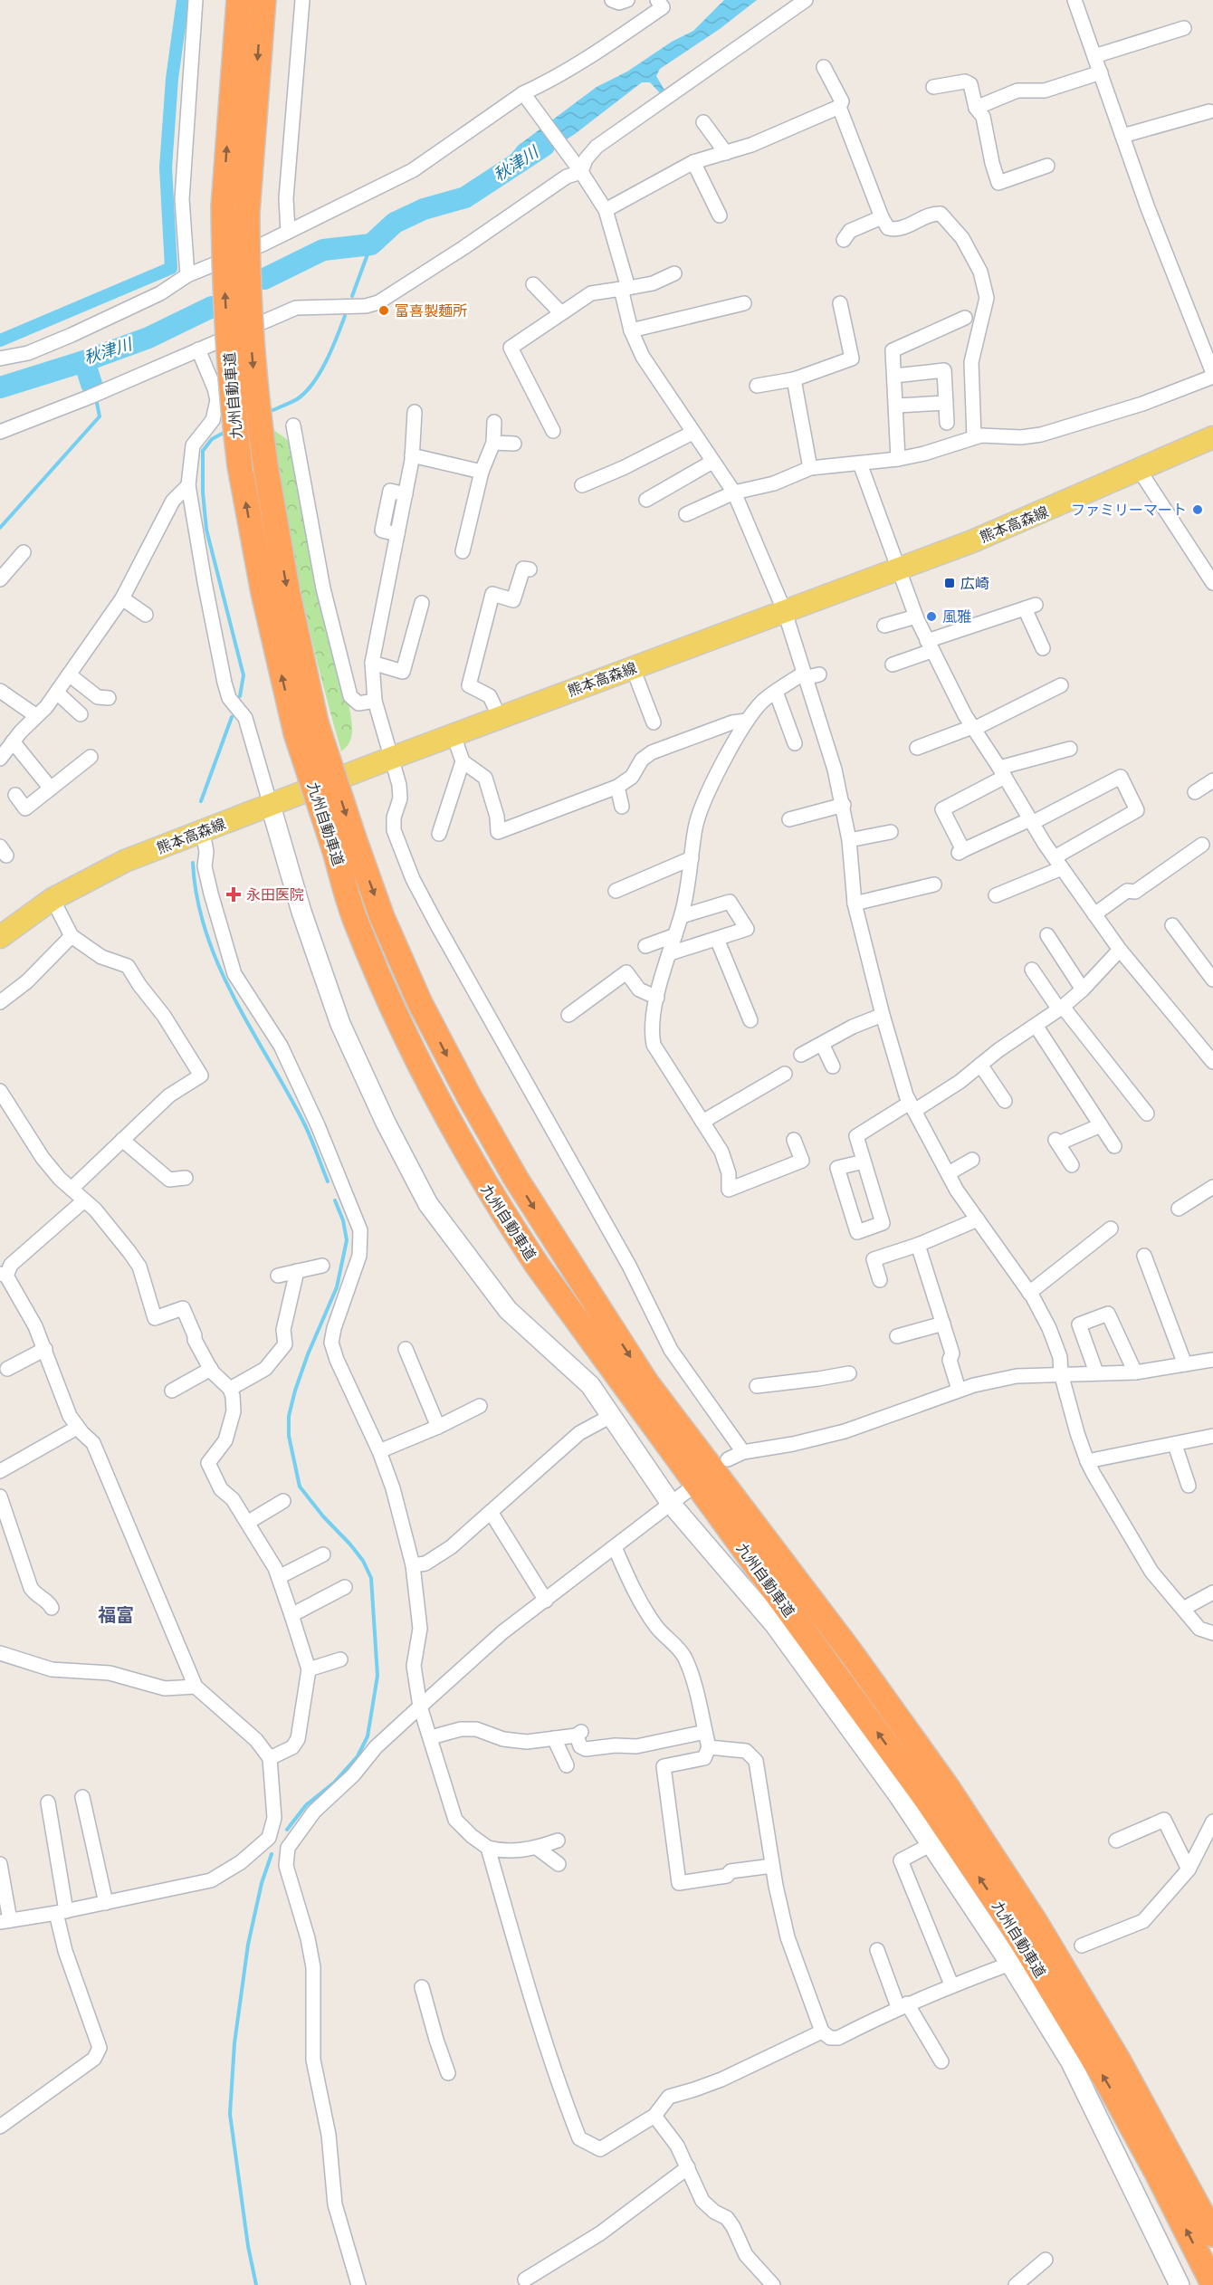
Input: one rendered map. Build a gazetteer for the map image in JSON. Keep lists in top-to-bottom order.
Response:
{
  "streets": {
    "highway": ["九州自動車道"],
    "main road": ["熊本高森線"]
  },
  "districts": ["福富"],
  "water": ["秋津川"],
  "places": {
    "other": ["富喜製麺所", "ファミリーマート", "風雅"],
    "transit": ["広崎"],
    "health": ["永田医院"]
  }
}
